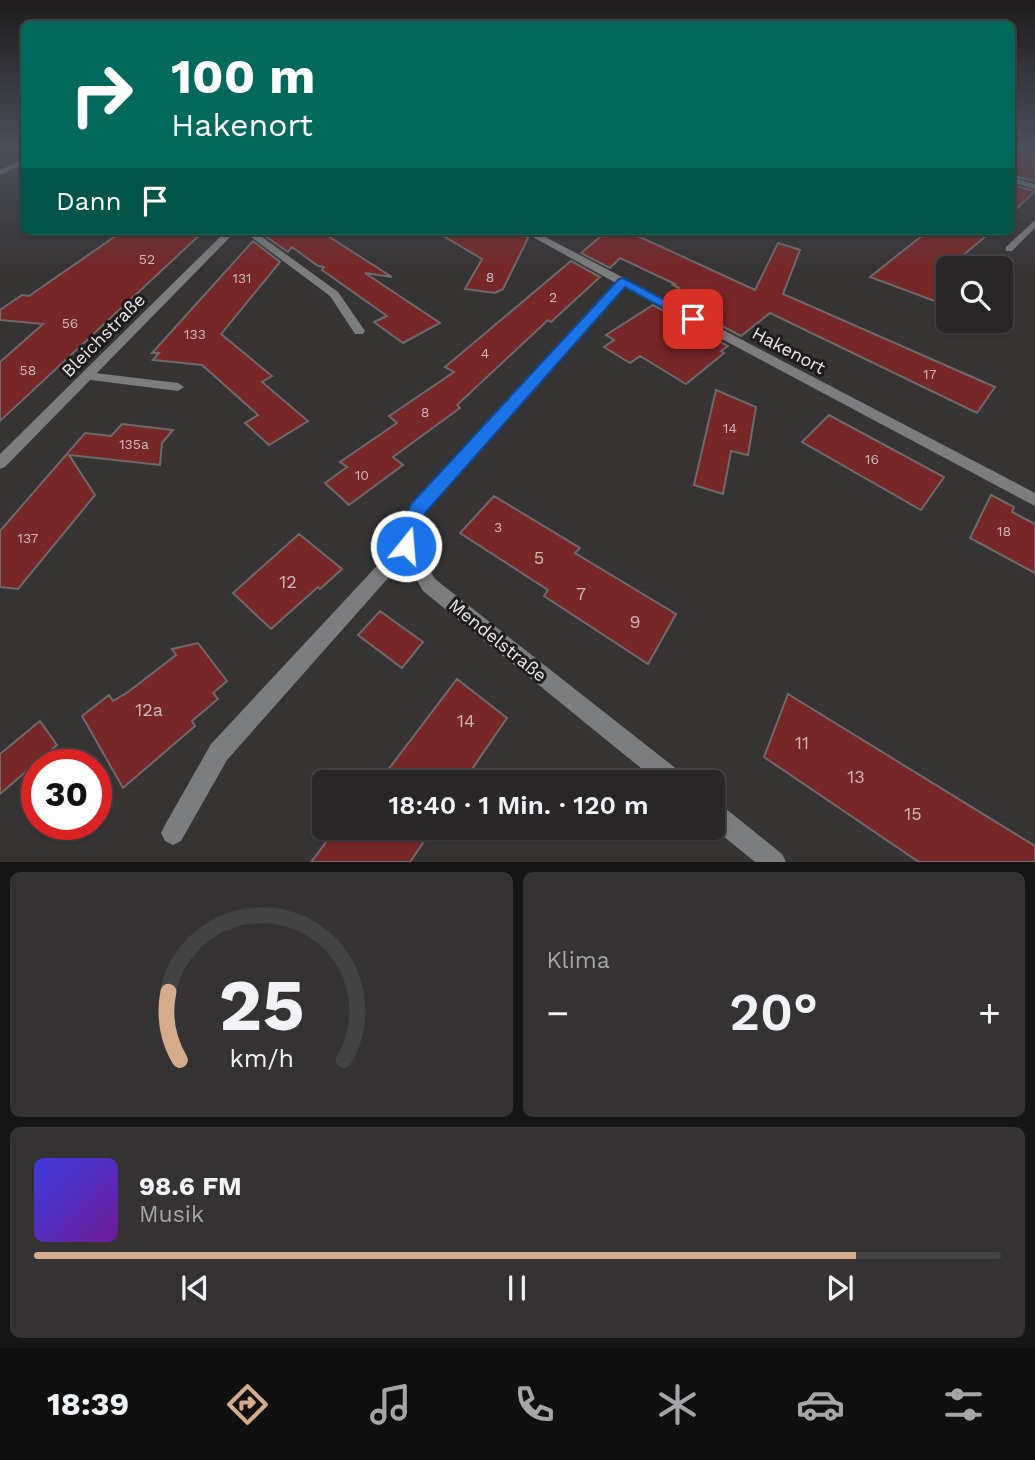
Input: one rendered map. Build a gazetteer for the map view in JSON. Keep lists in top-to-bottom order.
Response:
{
  "streets": {
    "street": ["Bleichstraße", "Hakenort", "Mendelstraße"]
  },
  "house_numbers": [
    "52",
    "8",
    "131",
    "2",
    "56",
    "133",
    "4",
    "58",
    "17",
    "8",
    "14",
    "135a",
    "16",
    "10",
    "3",
    "18",
    "137",
    "5",
    "12",
    "7",
    "9",
    "12a",
    "14",
    "11",
    "13",
    "15"
  ],
  "page": {
    "turn": ["100 m", "Hakenort"],
    "then": "Dann",
    "limit": "30",
    "trip": "18:40 · 1 Min. · 120 m",
    "tile": "Klima",
    "heat": ["−", "20°", "+"],
    "song": ["98.6 FM", "Musik"],
    "tabs": "18:39",
    "gauge": ["25", "km/h"]
  }
}
